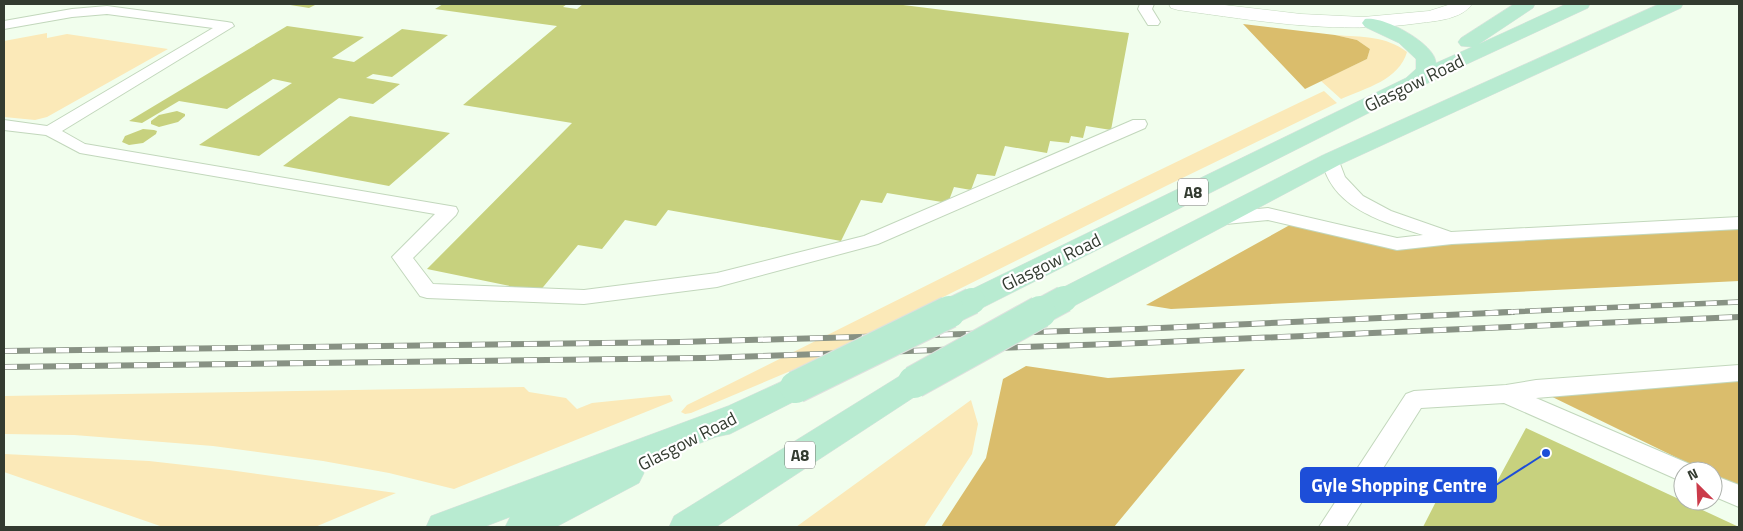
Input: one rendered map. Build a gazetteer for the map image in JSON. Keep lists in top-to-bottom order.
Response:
{
  "streets": {
    "main road": ["Glasgow Road", "A8"]
  },
  "places": ["Gyle Shopping Centre"],
  "north": "top left"
}
